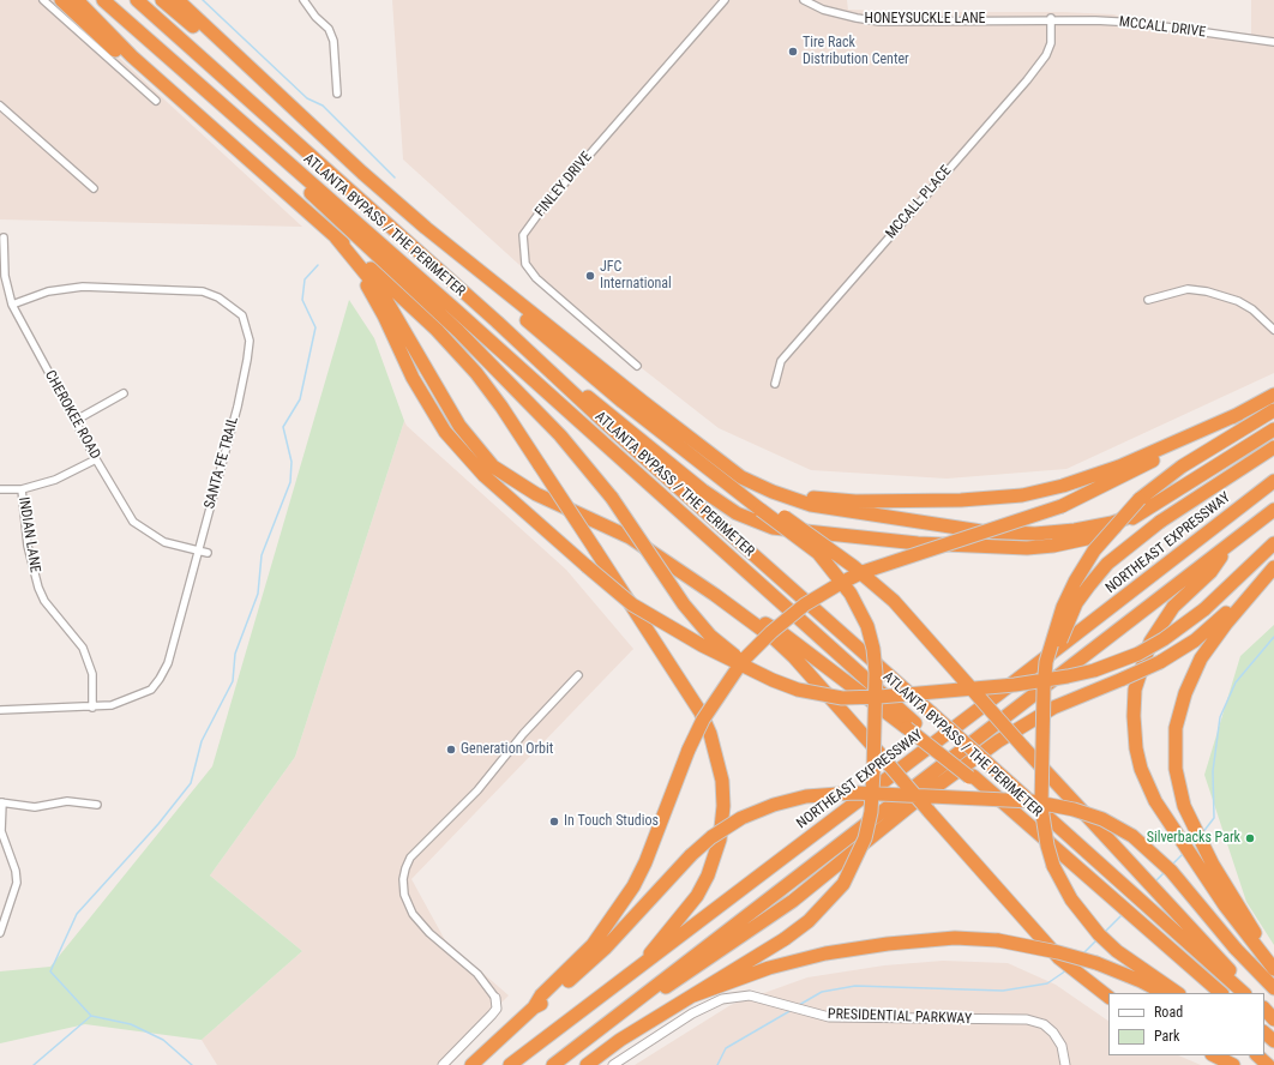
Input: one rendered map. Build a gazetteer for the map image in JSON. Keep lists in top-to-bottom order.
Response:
{
  "streets": {
    "highway": ["ATLANTA BYPASS / THE PERIMETER", "NORTHEAST EXPRESSWAY"],
    "street": [
      "HONEYSUCKLE LANE",
      "MCCALL DRIVE",
      "FINLEY DRIVE",
      "MCCALL PLACE",
      "CHEROKEE ROAD",
      "SANTA FE TRAIL",
      "INDIAN LANE",
      "PRESIDENTIAL PARKWAY"
    ]
  },
  "crossings": [
    ["HONEYSUCKLE LANE", "MCCALL DRIVE"],
    ["HONEYSUCKLE LANE", "MCCALL PLACE"],
    ["MCCALL DRIVE", "MCCALL PLACE"],
    ["CHEROKEE ROAD", "SANTA FE TRAIL"],
    ["SANTA FE TRAIL", "INDIAN LANE"]
  ],
  "places": [
    "Tire Rack Distribution Center",
    "JFC International",
    "Generation Orbit",
    "In Touch Studios",
    "Silverbacks Park"
  ],
  "legend": ["Road", "Park"]
}
